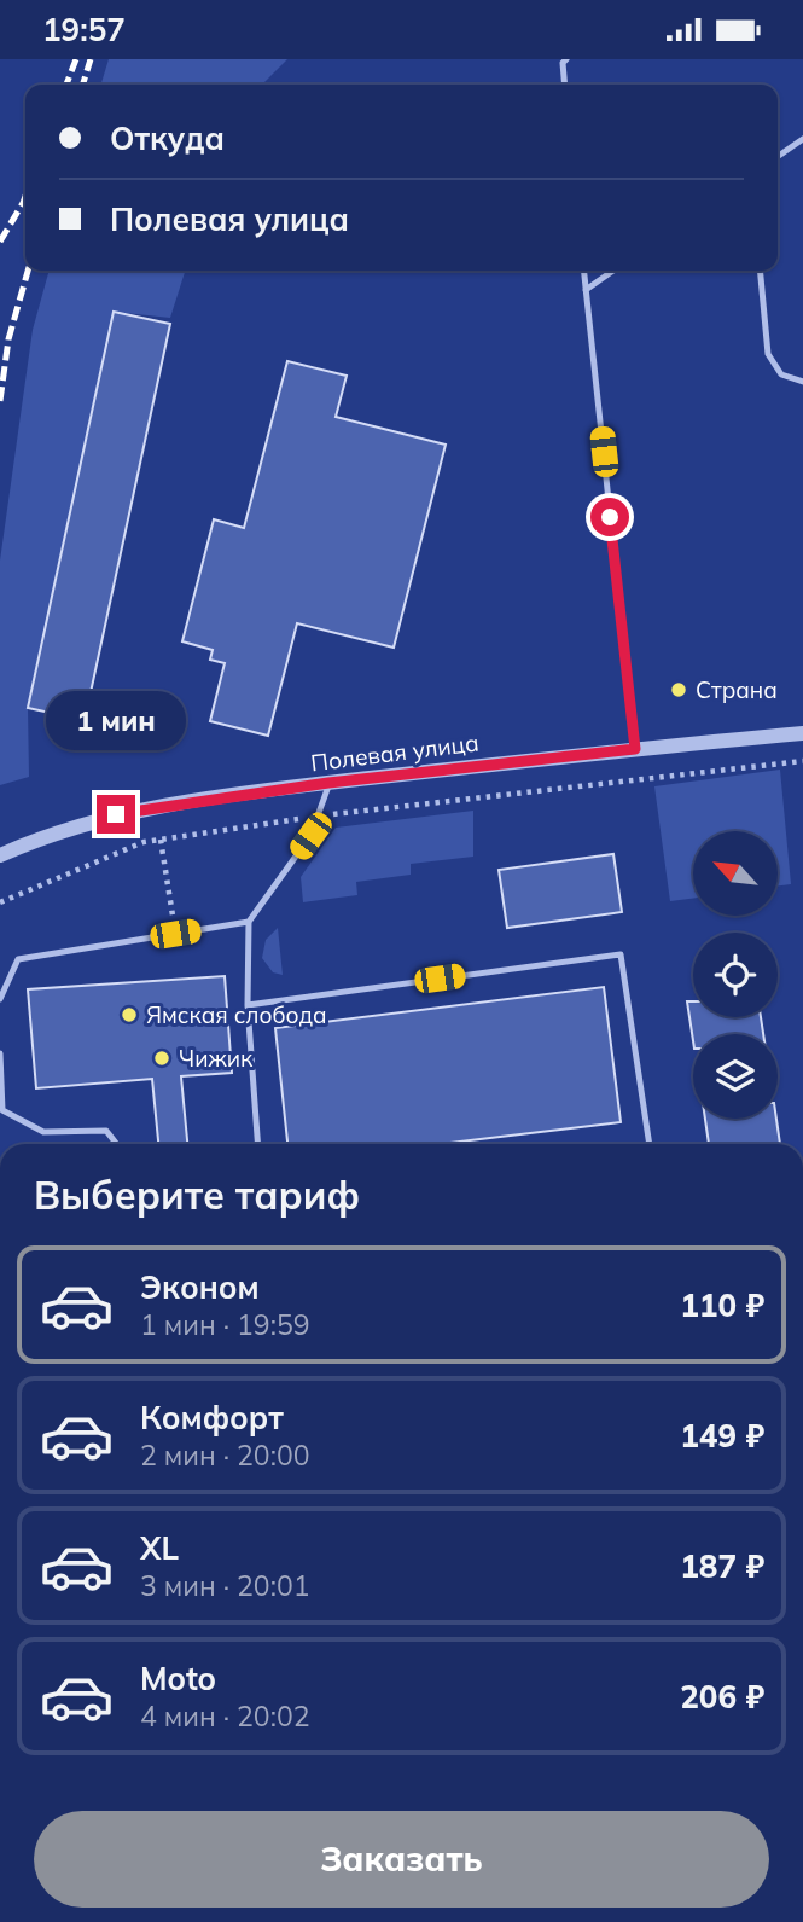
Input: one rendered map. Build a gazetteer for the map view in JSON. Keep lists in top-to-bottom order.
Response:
{
  "streets": {
    "street": ["Полевая улица"]
  },
  "places": ["Страна", "Ямская слобода", "Чижик"],
  "north": "top left",
  "page": {
    "status": "19:57",
    "banner": ["Откуда", "Полевая улица"],
    "bubble": "1 мин",
    "heading": "Выберите тариф",
    "list": [
      {
        "name": "Эконом",
        "note": "1 мин · 19:59",
        "value": "110 ₽"
      },
      {
        "name": "Комфорт",
        "note": "2 мин · 20:00",
        "value": "149 ₽"
      },
      {
        "name": "XL",
        "note": "3 мин · 20:01",
        "value": "187 ₽"
      },
      {
        "name": "Moto",
        "note": "4 мин · 20:02",
        "value": "206 ₽"
      }
    ],
    "buttons": "Заказать"
  }
}
